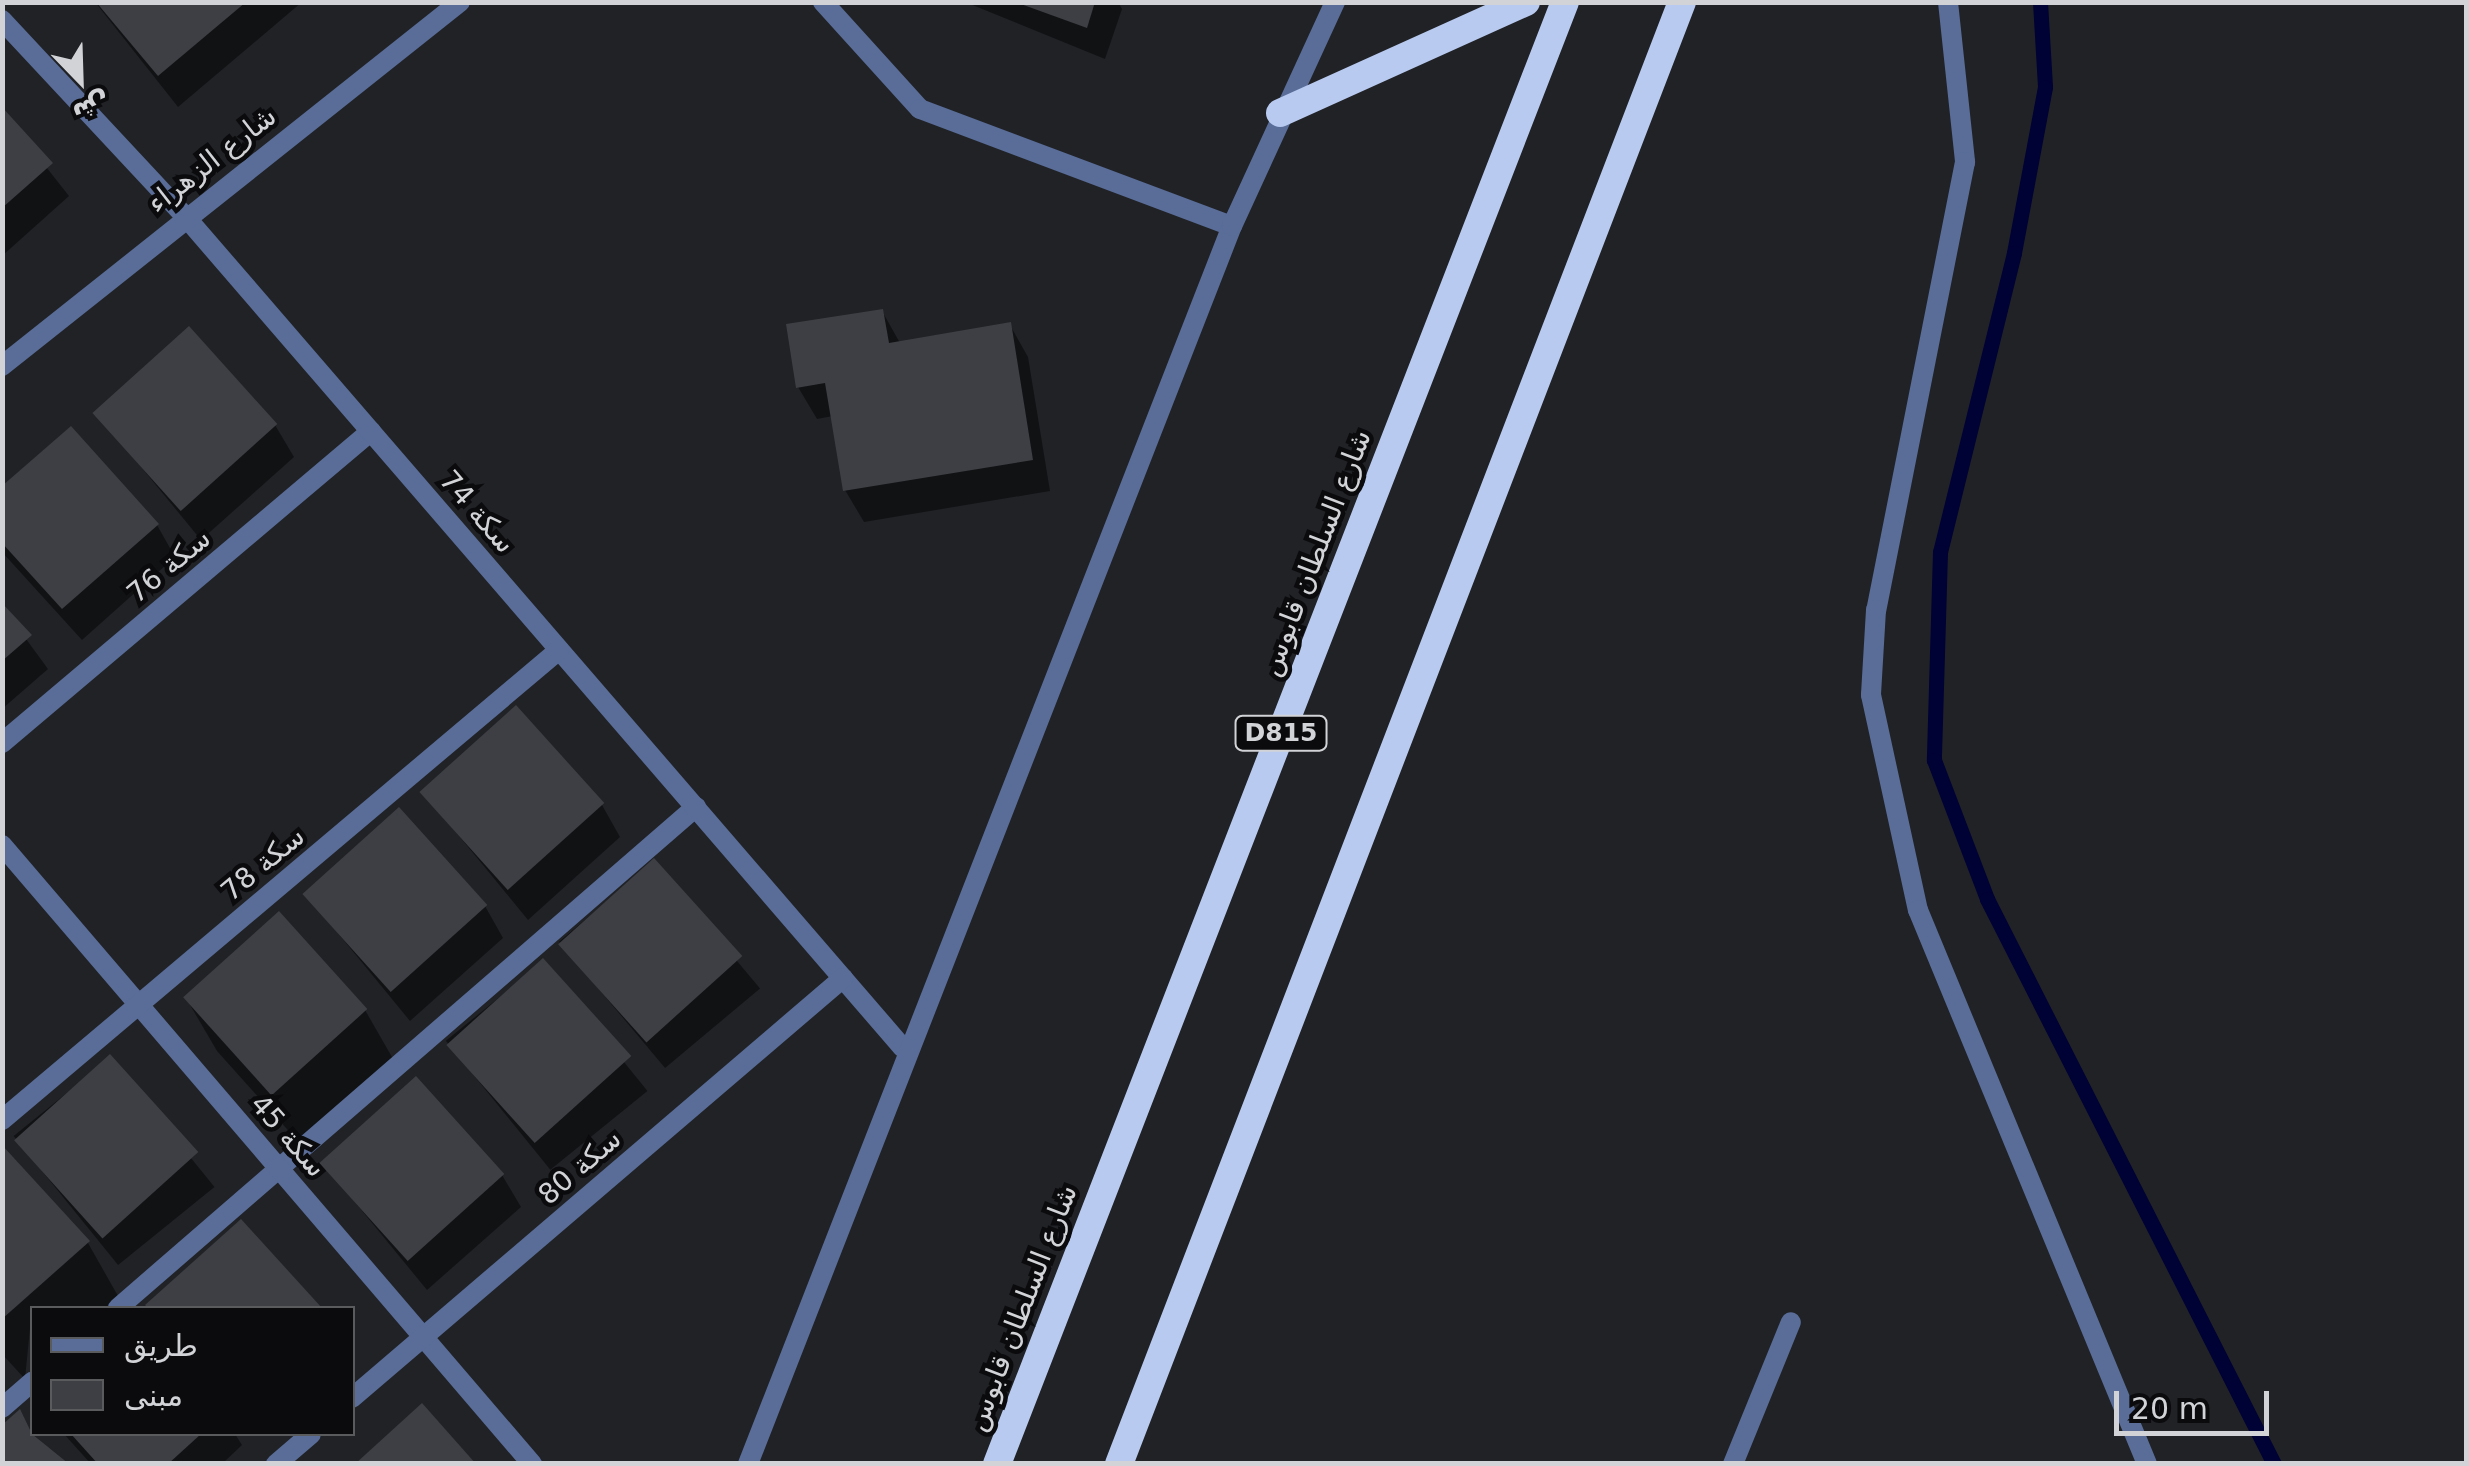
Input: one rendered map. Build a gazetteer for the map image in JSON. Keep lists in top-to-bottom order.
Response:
{
  "streets": {
    "highway": ["شارع السلطان قابوس", "D815"],
    "street": [
      "شارع الزهراء",
      "سكة 74",
      "سكة 76",
      "سكة 78",
      "سكة 45",
      "سكة 80"
    ]
  },
  "crossings": [
    ["شارع الزهراء", "سكة 74"],
    ["سكة 74", "سكة 76"],
    ["سكة 74", "سكة 78"],
    ["سكة 74", "سكة 80"],
    ["سكة 78", "سكة 45"],
    ["سكة 45", "سكة 80"]
  ],
  "legend": ["طريق", "مبنى"],
  "scale_bar": "20 m",
  "north": "bottom right"
}
